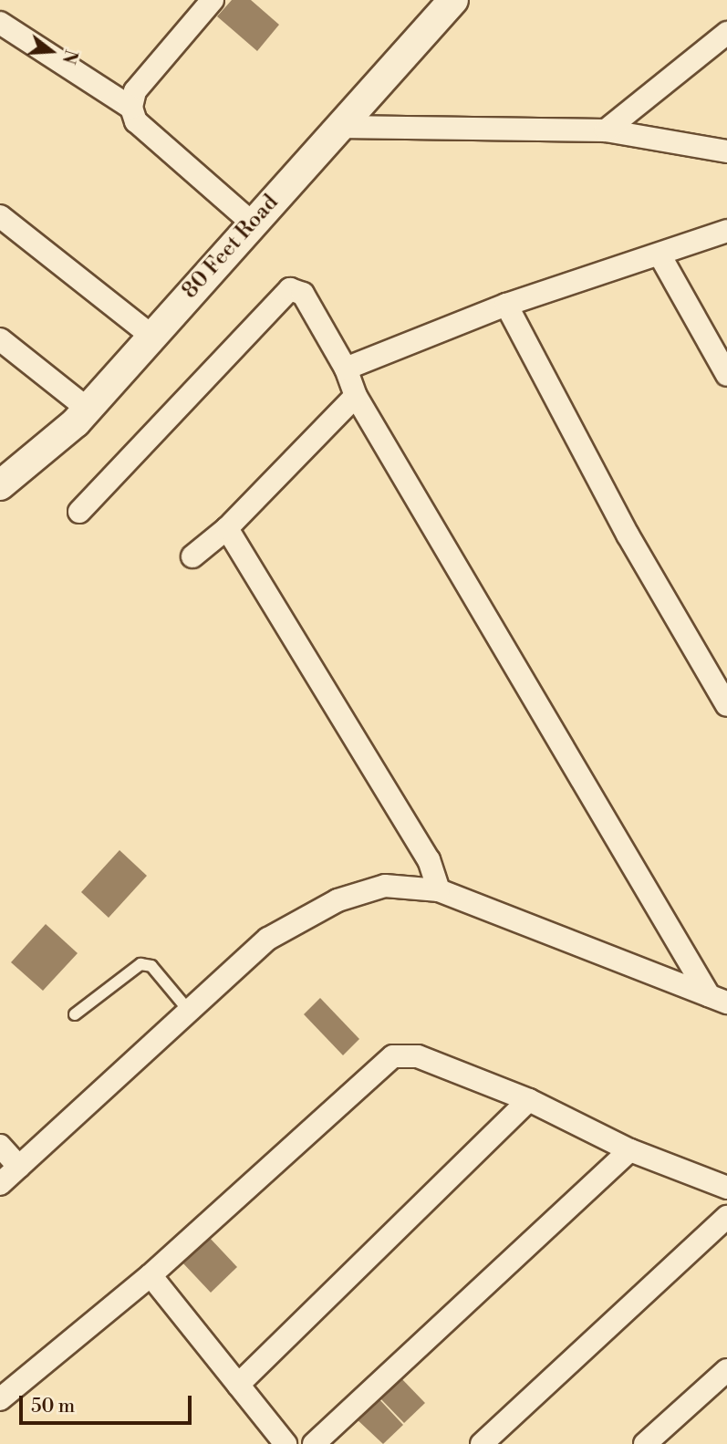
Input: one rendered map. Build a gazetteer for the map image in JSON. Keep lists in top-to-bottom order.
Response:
{
  "streets": {
    "street": ["80 Feet Road"]
  },
  "scale_bar": "50 m",
  "north": "right"
}
